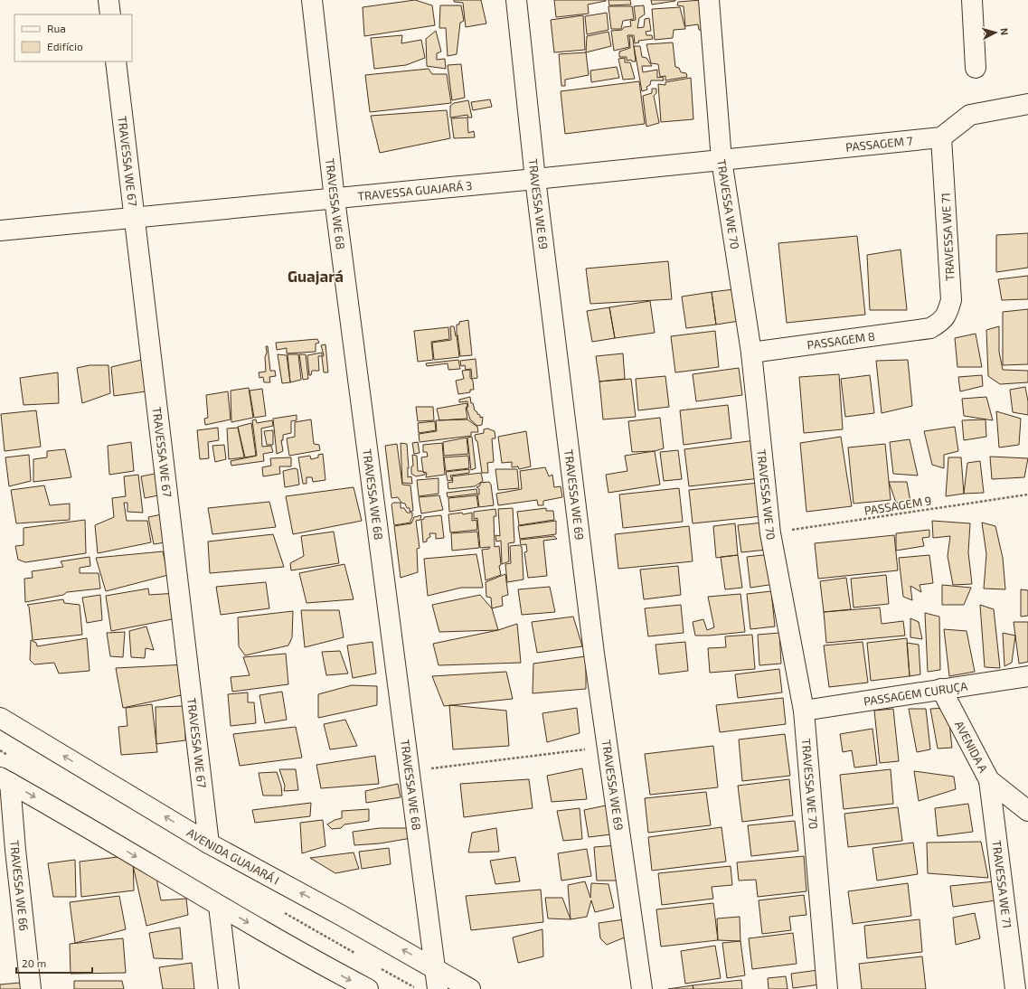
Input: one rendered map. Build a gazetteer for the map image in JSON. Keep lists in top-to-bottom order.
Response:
{
  "streets": {
    "street": [
      "PASSAGEM 7",
      "TRAVESSA WE 67",
      "TRAVESSA GUAJARÁ 3",
      "TRAVESSA WE 68",
      "TRAVESSA WE 69",
      "TRAVESSA WE 70",
      "TRAVESSA WE 71",
      "PASSAGEM 8",
      "PASSAGEM CURUÇA",
      "AVENIDA A",
      "AVENIDA GUAJARÁ I",
      "TRAVESSA WE 66"
    ],
    "path": ["PASSAGEM 9"]
  },
  "crossings": [
    ["PASSAGEM 7", "TRAVESSA GUAJARÁ 3"],
    ["PASSAGEM 7", "TRAVESSA WE 70"],
    ["PASSAGEM 7", "TRAVESSA WE 71"],
    ["TRAVESSA WE 67", "TRAVESSA GUAJARÁ 3"],
    ["TRAVESSA WE 67", "AVENIDA GUAJARÁ I"],
    ["TRAVESSA GUAJARÁ 3", "TRAVESSA WE 68"],
    ["TRAVESSA GUAJARÁ 3", "TRAVESSA WE 69"],
    ["TRAVESSA GUAJARÁ 3", "TRAVESSA WE 70"],
    ["TRAVESSA WE 68", "AVENIDA GUAJARÁ I"],
    ["TRAVESSA WE 70", "PASSAGEM 8"],
    ["TRAVESSA WE 70", "PASSAGEM 9"],
    ["TRAVESSA WE 70", "PASSAGEM CURUÇA"],
    ["TRAVESSA WE 71", "PASSAGEM 8"],
    ["TRAVESSA WE 71", "AVENIDA A"],
    ["PASSAGEM CURUÇA", "AVENIDA A"]
  ],
  "districts": ["Guajará"],
  "legend": ["Rua", "Edifício"],
  "scale_bar": "20 m",
  "north": "right"
}
